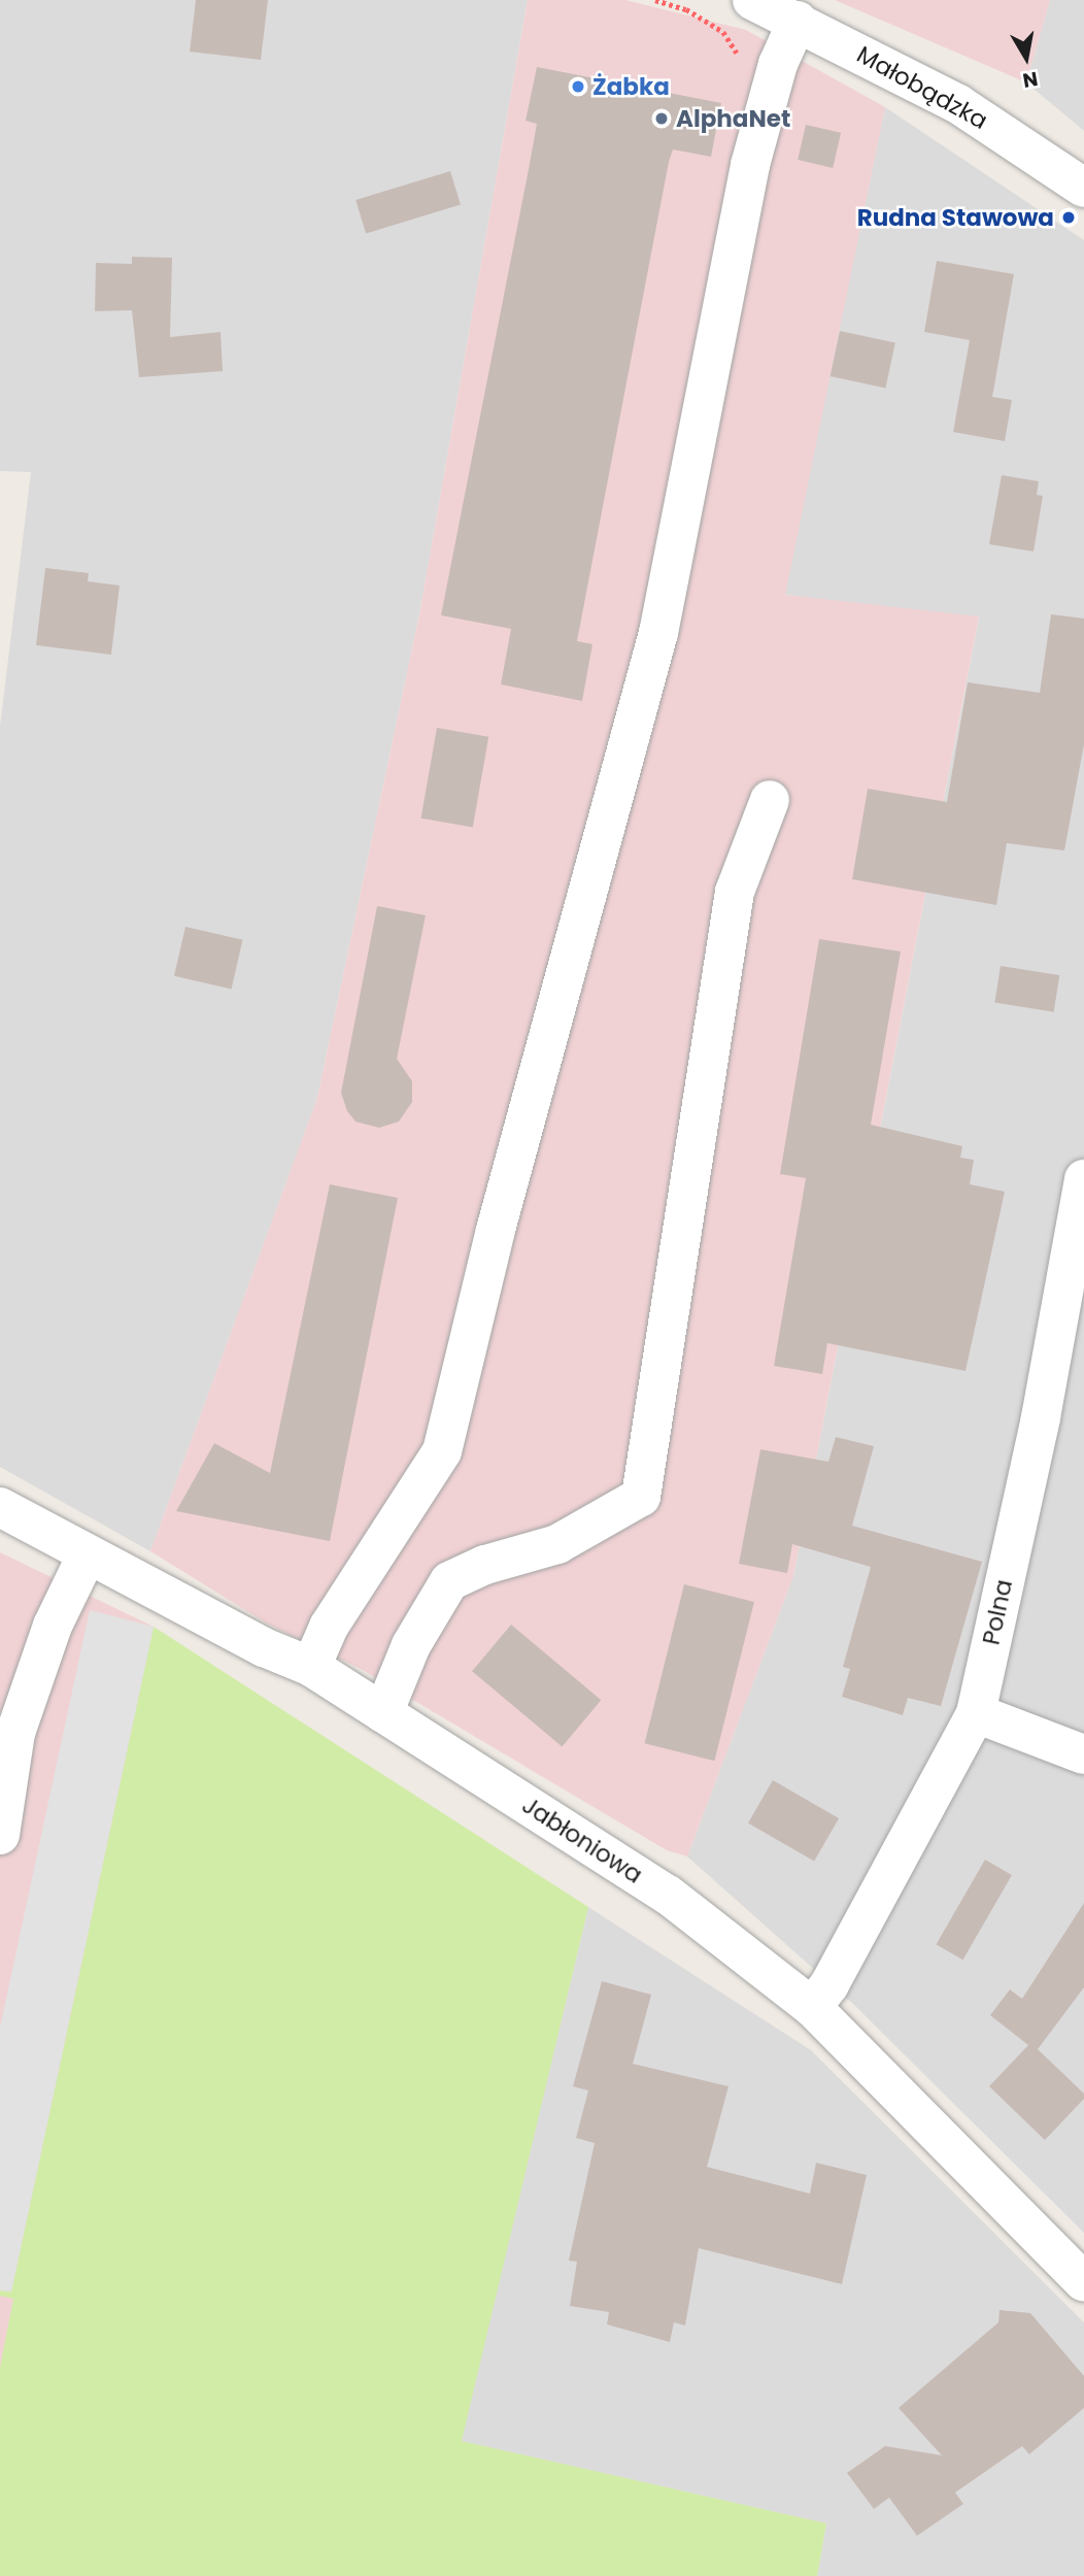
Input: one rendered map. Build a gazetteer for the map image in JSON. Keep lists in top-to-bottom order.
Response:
{
  "streets": {
    "street": ["Małobądzka", "Polna", "Jabłoniowa"]
  },
  "crossings": [
    ["Polna", "Jabłoniowa"]
  ],
  "places": ["Żabka", "AlphaNet", "Rudna Stawowa"],
  "north": "bottom"
}
